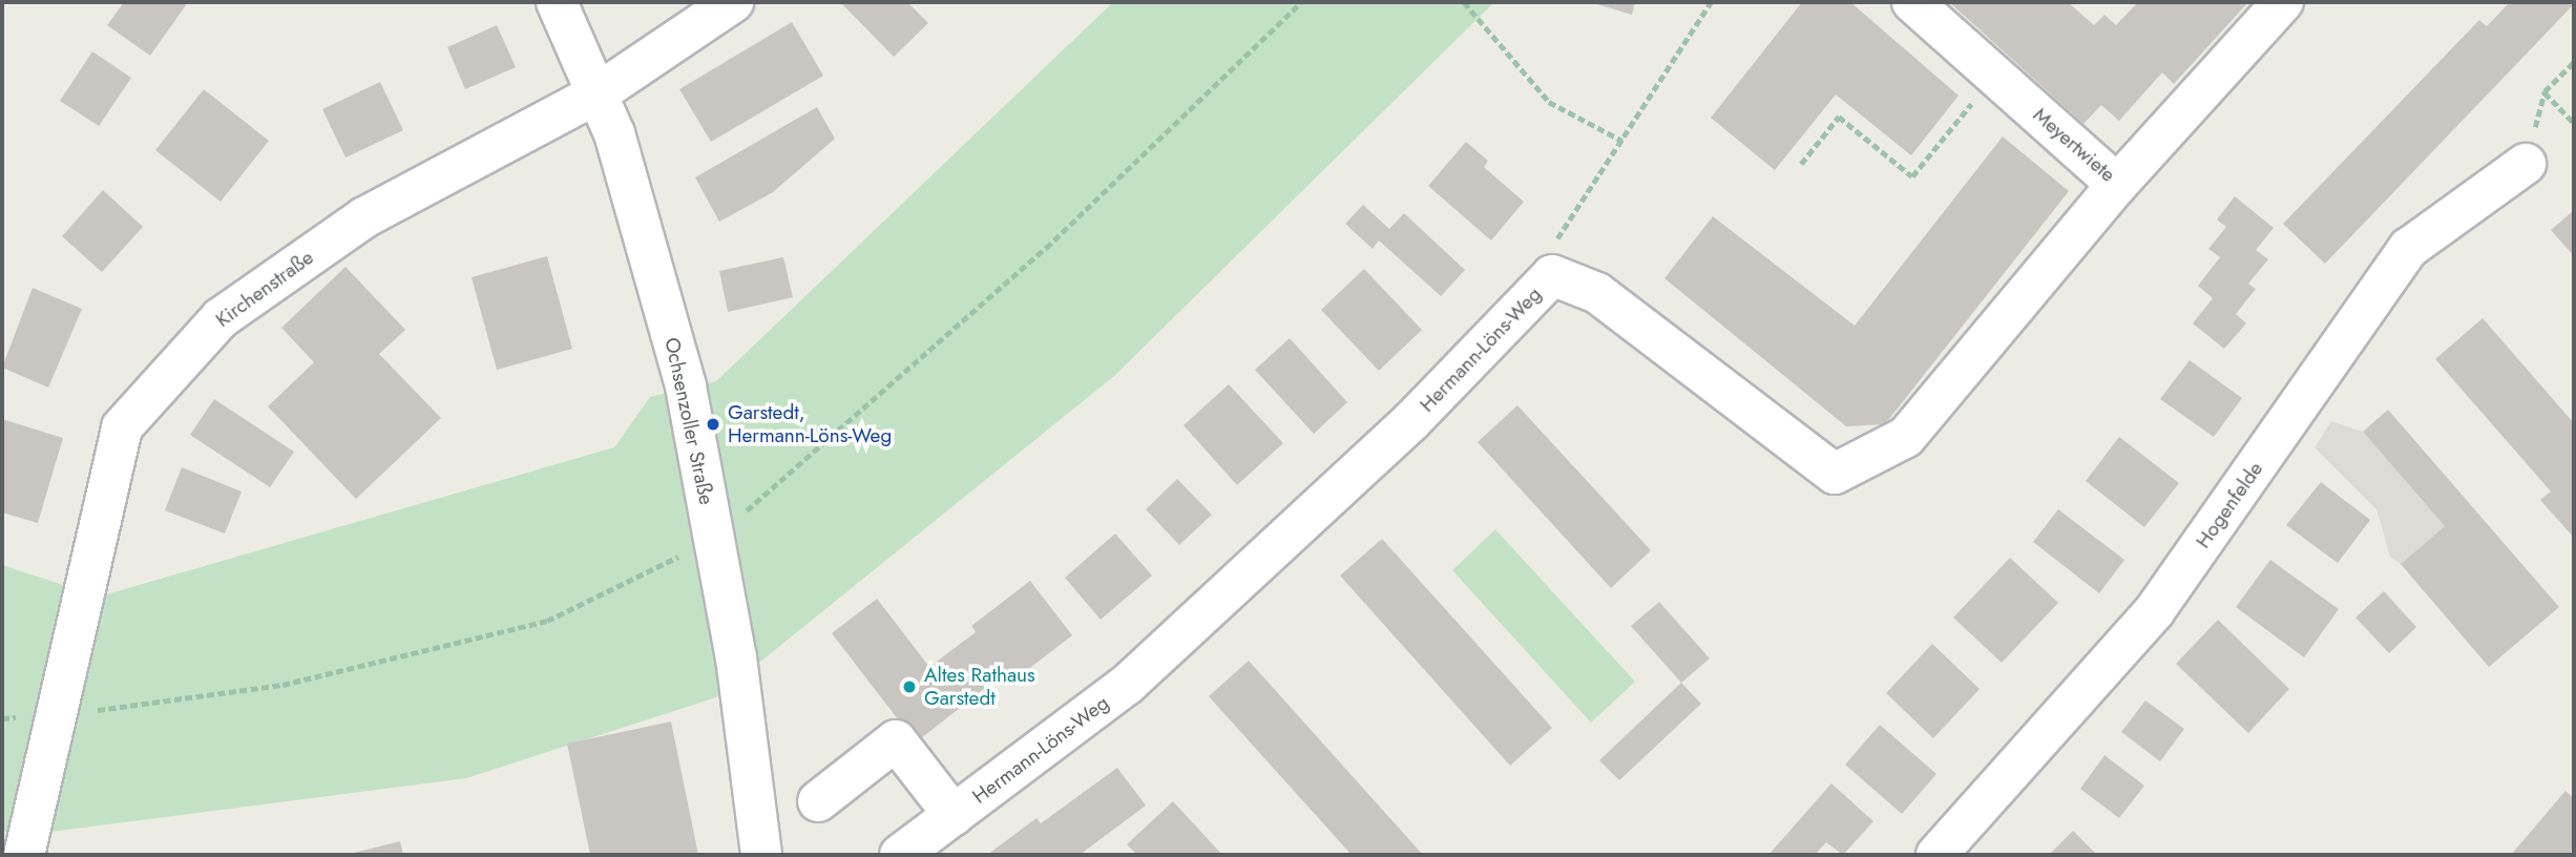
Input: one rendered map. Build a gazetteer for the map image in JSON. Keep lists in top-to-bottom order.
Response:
{
  "streets": {
    "street": [
      "Meyertwiete",
      "Kirchenstraße",
      "Hermann-Löns-Weg",
      "Ochsenzoller Straße",
      "Hogenfelde"
    ]
  },
  "crossings": [
    ["Meyertwiete", "Hermann-Löns-Weg"],
    ["Kirchenstraße", "Ochsenzoller Straße"]
  ],
  "places": ["Garstedt, Hermann-Löns-Weg", "Altes Rathaus Garstedt"]
}
